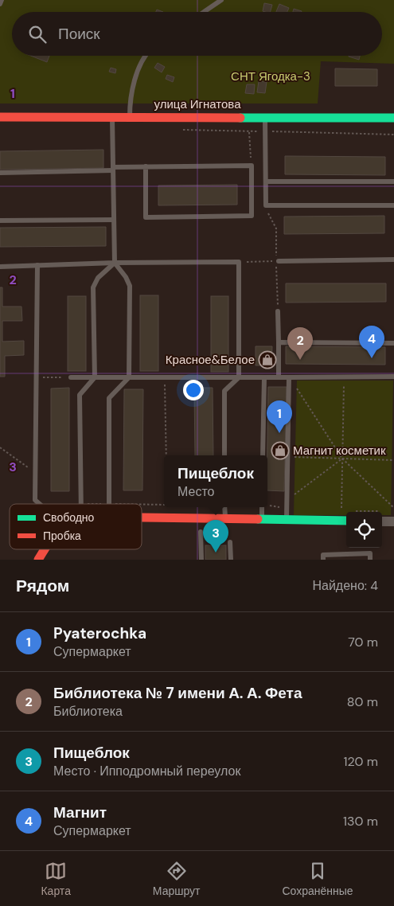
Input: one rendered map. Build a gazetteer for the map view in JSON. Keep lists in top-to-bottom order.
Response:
{
  "streets": {
    "main road": ["улица Игнатова"]
  },
  "parks": ["СНТ Ягодка-3"],
  "places": {
    "shop": ["Красное&Белое", "Магнит косметик"]
  },
  "legend": ["Свободно", "Пробка"],
  "page": {
    "search": "Поиск",
    "pins": [
      "4",
      "2",
      "1",
      "3"
    ],
    "popup": ["Пищеблок", "Место"],
    "heading": ["Рядом", "Найдено: 4"],
    "list": [
      {
        "mark": "1",
        "name": "Pyaterochka",
        "note": "Супермаркет",
        "value": "70 m"
      },
      {
        "mark": "2",
        "name": "Библиотека № 7 имени А. А. Фета",
        "note": "Библиотека",
        "value": "80 m"
      },
      {
        "mark": "3",
        "name": "Пищеблок",
        "note": "Место · Ипподромный переулок",
        "value": "120 m"
      },
      {
        "mark": "4",
        "name": "Магнит",
        "note": "Супермаркет",
        "value": "130 m"
      }
    ],
    "nav": ["Карта", "Маршрут", "Сохранённые"]
  },
  "grid": {
    "rows": ["1", "2", "3"]
  }
}
